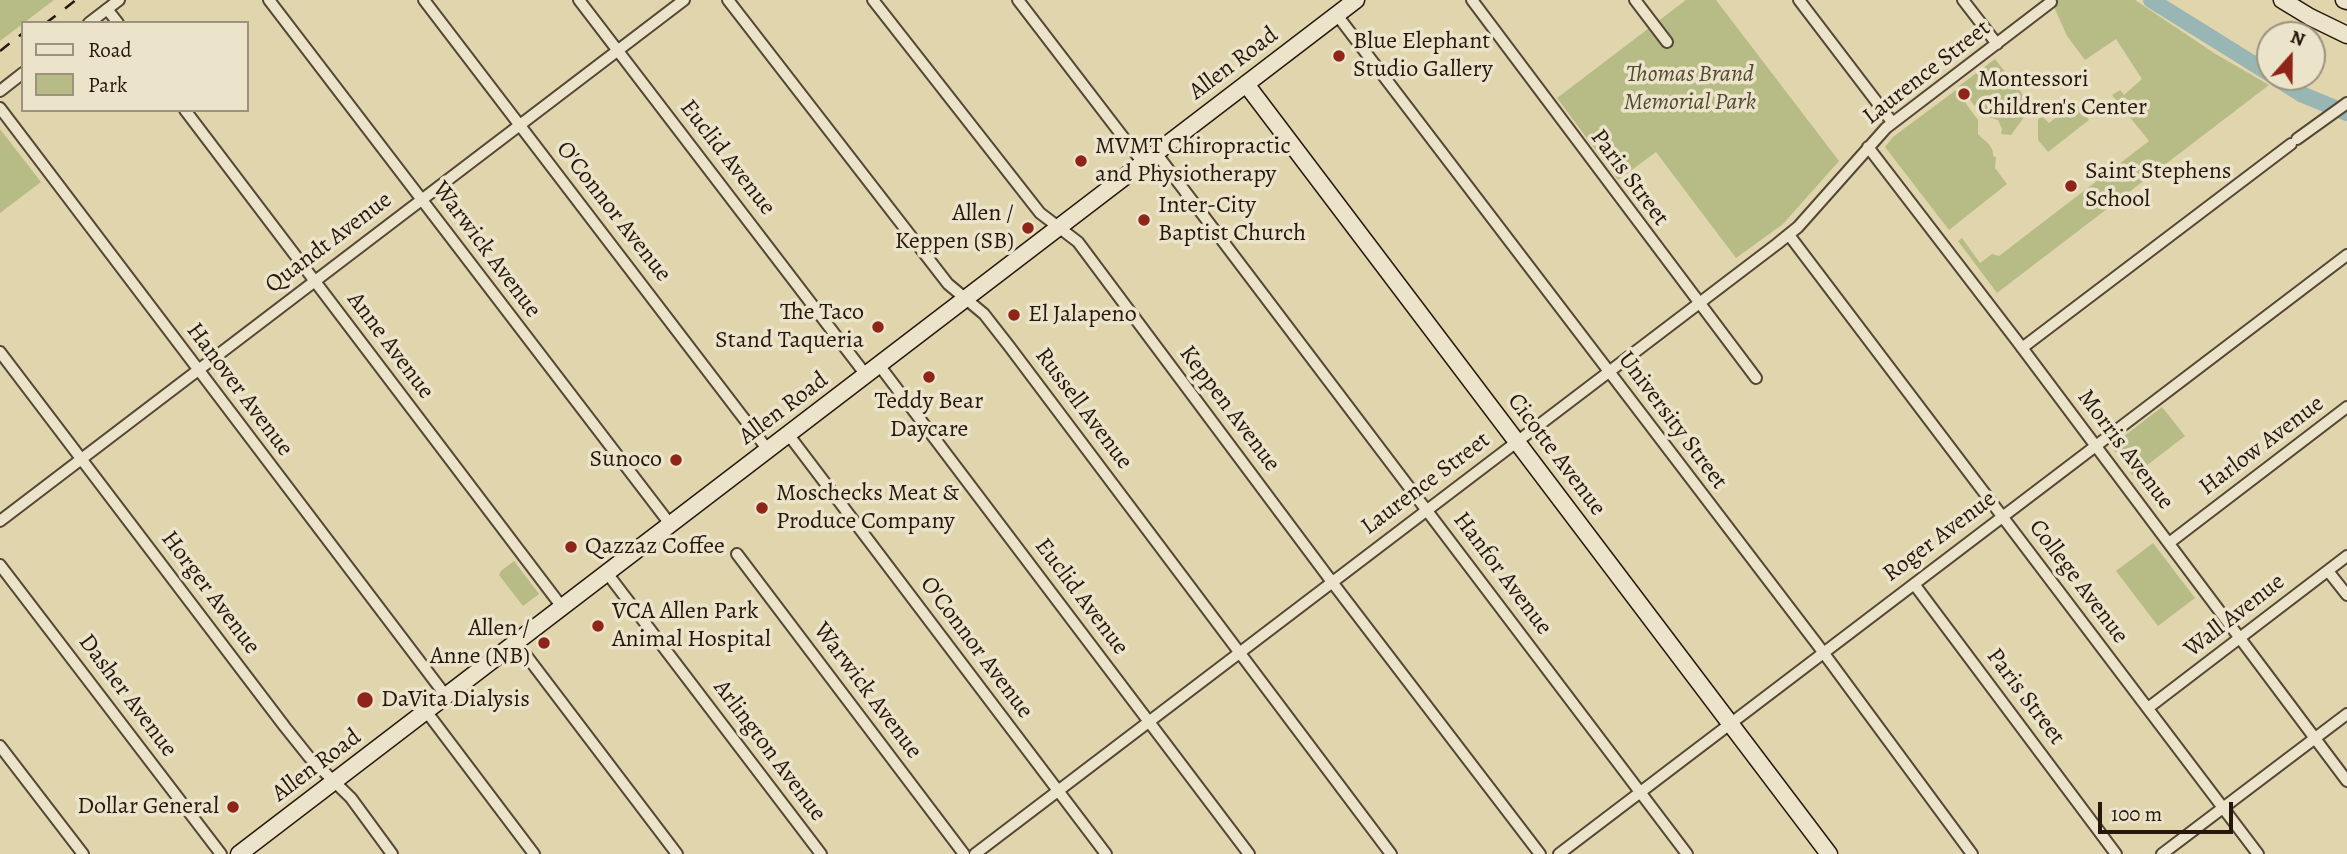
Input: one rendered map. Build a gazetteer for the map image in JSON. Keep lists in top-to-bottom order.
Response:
{
  "streets": {
    "main road": ["Allen Road", "Cicotte Avenue"],
    "street": [
      "Laurence Street",
      "Euclid Avenue",
      "Paris Street",
      "O'Connor Avenue",
      "Quandt Avenue",
      "Warwick Avenue",
      "Anne Avenue",
      "Hanover Avenue",
      "Russell Avenue",
      "Keppen Avenue",
      "University Street",
      "Harlow Avenue",
      "Morris Avenue",
      "Roger Avenue",
      "Hanfor Avenue",
      "College Avenue",
      "Horger Avenue",
      "Wall Avenue",
      "Dasher Avenue",
      "Arlington Avenue"
    ]
  },
  "crossings": [
    ["Allen Road", "Euclid Avenue"],
    ["Allen Road", "O'Connor Avenue"],
    ["Allen Road", "Warwick Avenue"],
    ["Allen Road", "Anne Avenue"],
    ["Allen Road", "Hanover Avenue"],
    ["Allen Road", "Russell Avenue"],
    ["Allen Road", "Keppen Avenue"],
    ["Allen Road", "University Street"],
    ["Allen Road", "Cicotte Avenue"],
    ["Allen Road", "Hanfor Avenue"],
    ["Allen Road", "Horger Avenue"],
    ["Allen Road", "Arlington Avenue"],
    ["Laurence Street", "Euclid Avenue"],
    ["Laurence Street", "Paris Street"],
    ["Laurence Street", "O'Connor Avenue"],
    ["Laurence Street", "Russell Avenue"],
    ["Laurence Street", "Keppen Avenue"],
    ["Laurence Street", "University Street"],
    ["Laurence Street", "Morris Avenue"],
    ["Laurence Street", "Cicotte Avenue"],
    ["Laurence Street", "Hanfor Avenue"],
    ["Laurence Street", "College Avenue"],
    ["Euclid Avenue", "Quandt Avenue"],
    ["Paris Street", "Roger Avenue"],
    ["O'Connor Avenue", "Quandt Avenue"],
    ["Quandt Avenue", "Warwick Avenue"],
    ["Quandt Avenue", "Anne Avenue"],
    ["Quandt Avenue", "Hanover Avenue"],
    ["Quandt Avenue", "Horger Avenue"],
    ["University Street", "Roger Avenue"],
    ["Harlow Avenue", "Morris Avenue"],
    ["Morris Avenue", "Roger Avenue"],
    ["Morris Avenue", "Wall Avenue"],
    ["Cicotte Avenue", "Roger Avenue"],
    ["Roger Avenue", "Hanfor Avenue"],
    ["Roger Avenue", "College Avenue"],
    ["College Avenue", "Wall Avenue"]
  ],
  "parks": ["Thomas Brand Memorial Park"],
  "places": [
    "Blue Elephant Studio Gallery",
    "Montessori Children's Center",
    "MVMT Chiropractic and Physiotherapy",
    "Saint Stephens School",
    "Inter-City Baptist Church",
    "Allen / Keppen (SB)",
    "El Jalapeno",
    "The Taco Stand Taqueria",
    "Teddy Bear Daycare",
    "Sunoco",
    "Moschecks Meat & Produce Company",
    "Qazzaz Coffee",
    "VCA Allen Park Animal Hospital",
    "Allen / Anne (NB)",
    "DaVita Dialysis",
    "Dollar General"
  ],
  "legend": ["Road", "Park"],
  "scale_bar": "100 m",
  "north": "top"
}
